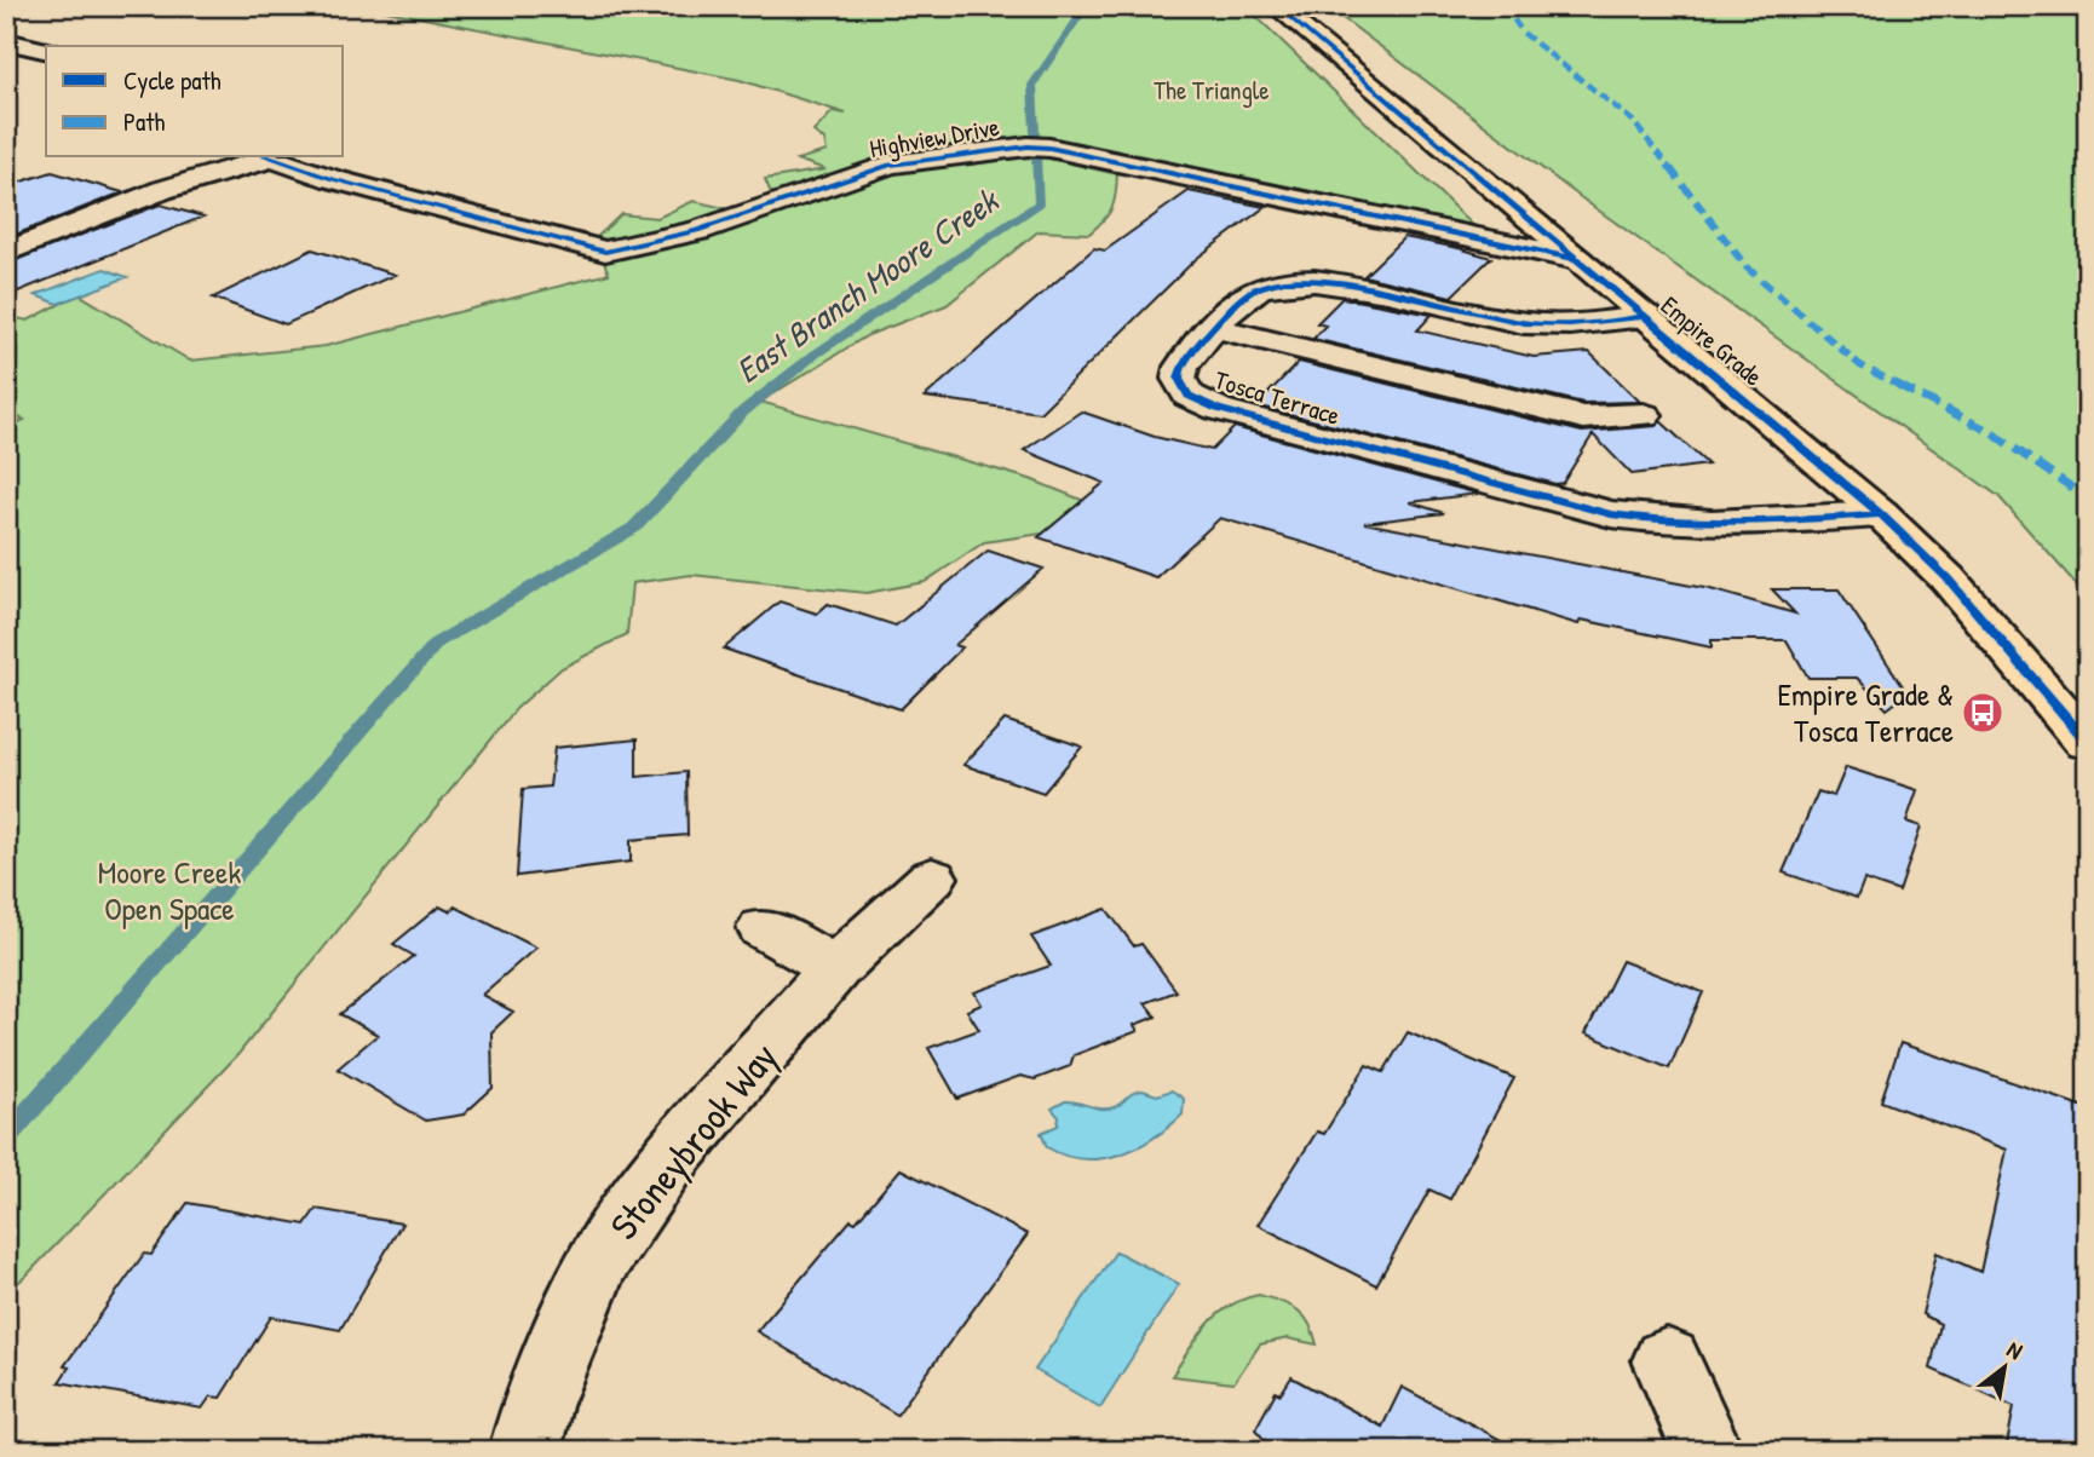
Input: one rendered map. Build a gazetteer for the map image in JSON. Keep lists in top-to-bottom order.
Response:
{
  "streets": {
    "main road": ["Empire Grade"],
    "street": ["Highview Drive", "Tosca Terrace", "Stoneybrook Way"]
  },
  "crossings": [
    ["Highview Drive", "Empire Grade"],
    ["Empire Grade", "Tosca Terrace"]
  ],
  "water": ["East Branch Moore Creek"],
  "parks": ["The Triangle", "Moore Creek Open Space"],
  "places": {
    "bus stop": ["Empire Grade & Tosca Terrace"]
  },
  "legend": ["Cycle path", "Path"],
  "north": "top right"
}
